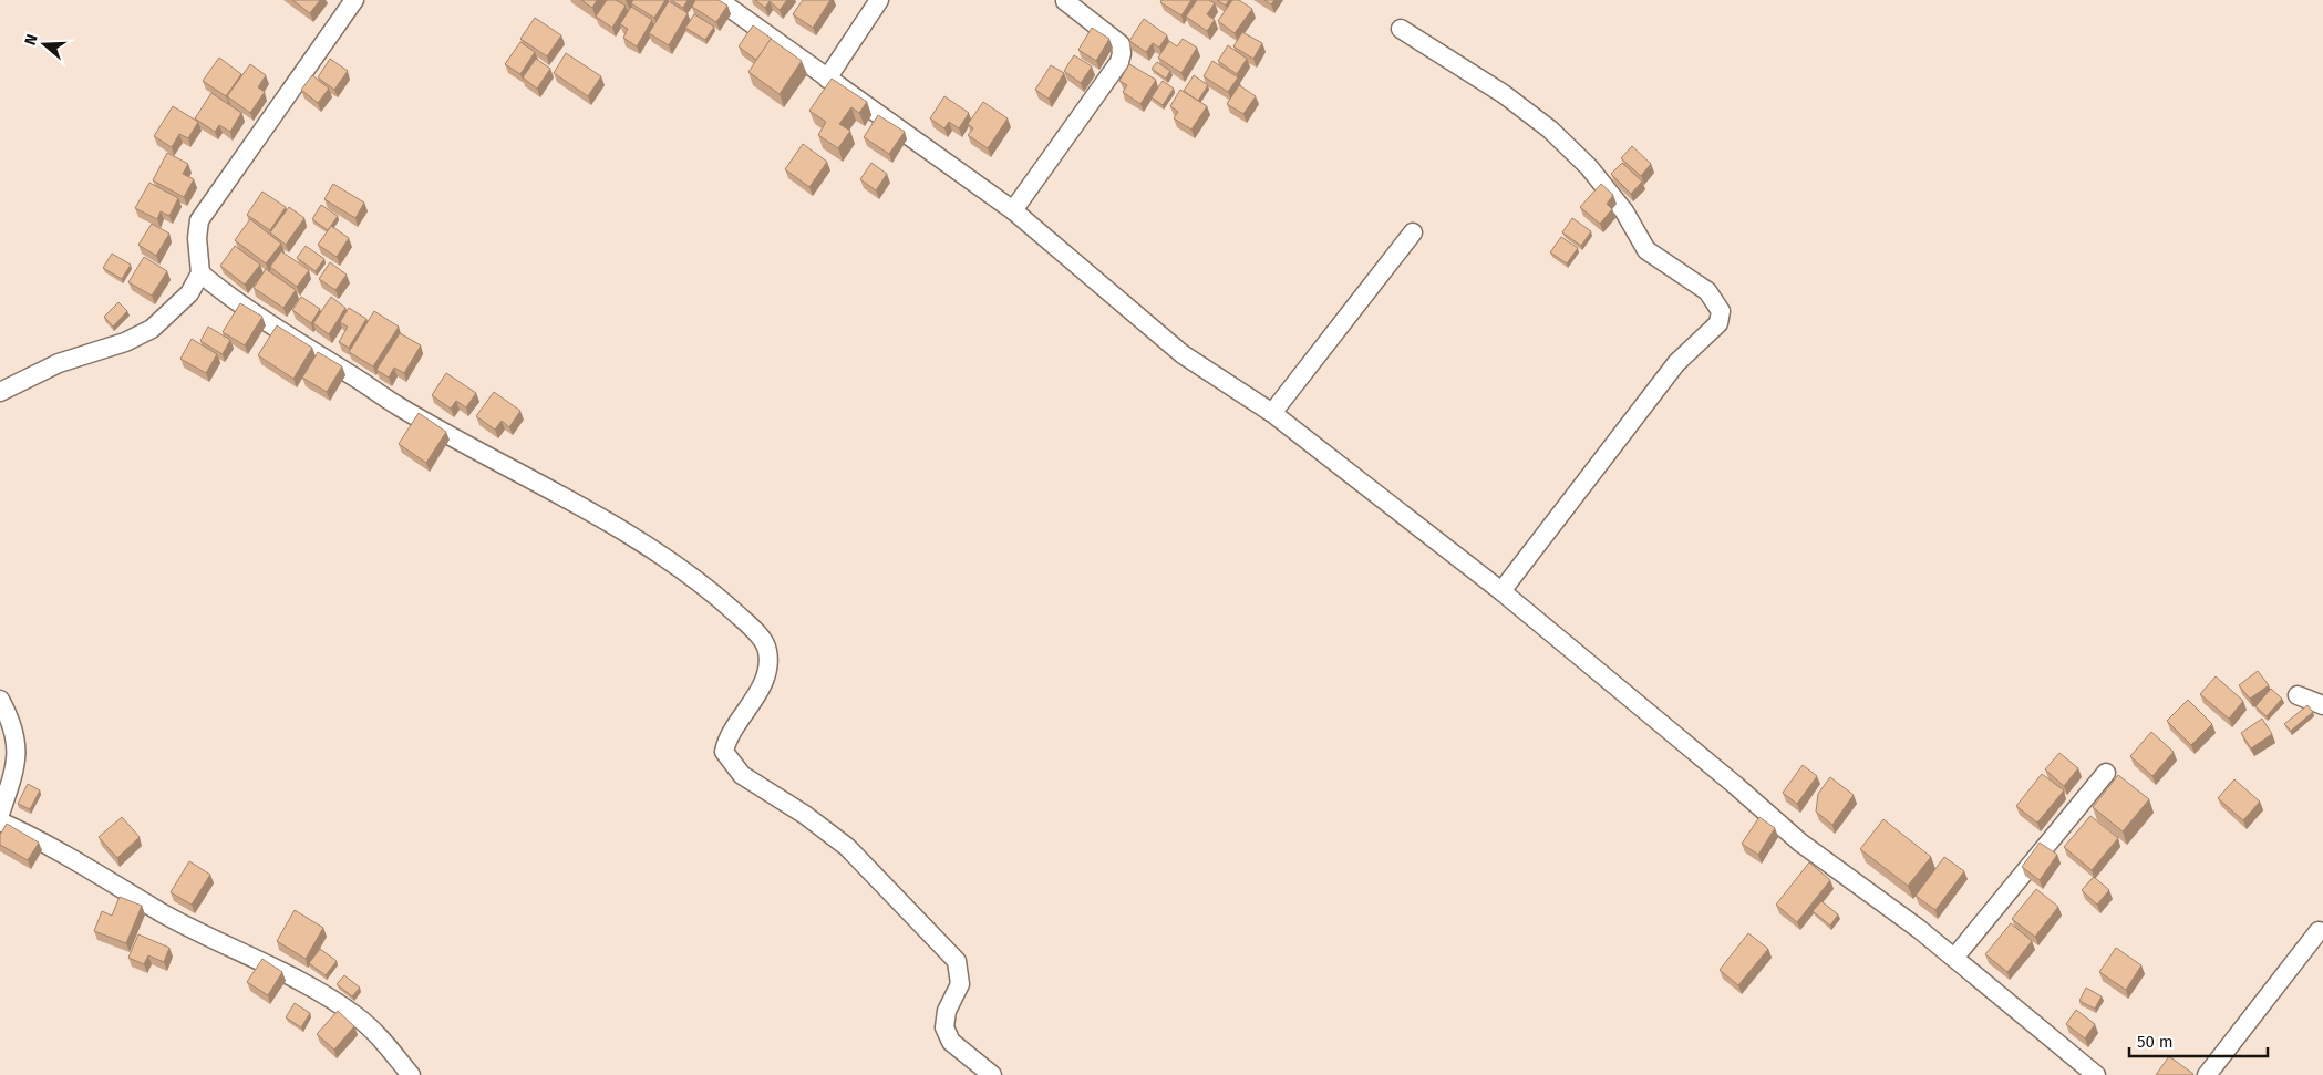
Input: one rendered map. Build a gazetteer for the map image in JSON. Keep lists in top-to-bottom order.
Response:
{
  "scale_bar": "50 m",
  "north": "left"
}
